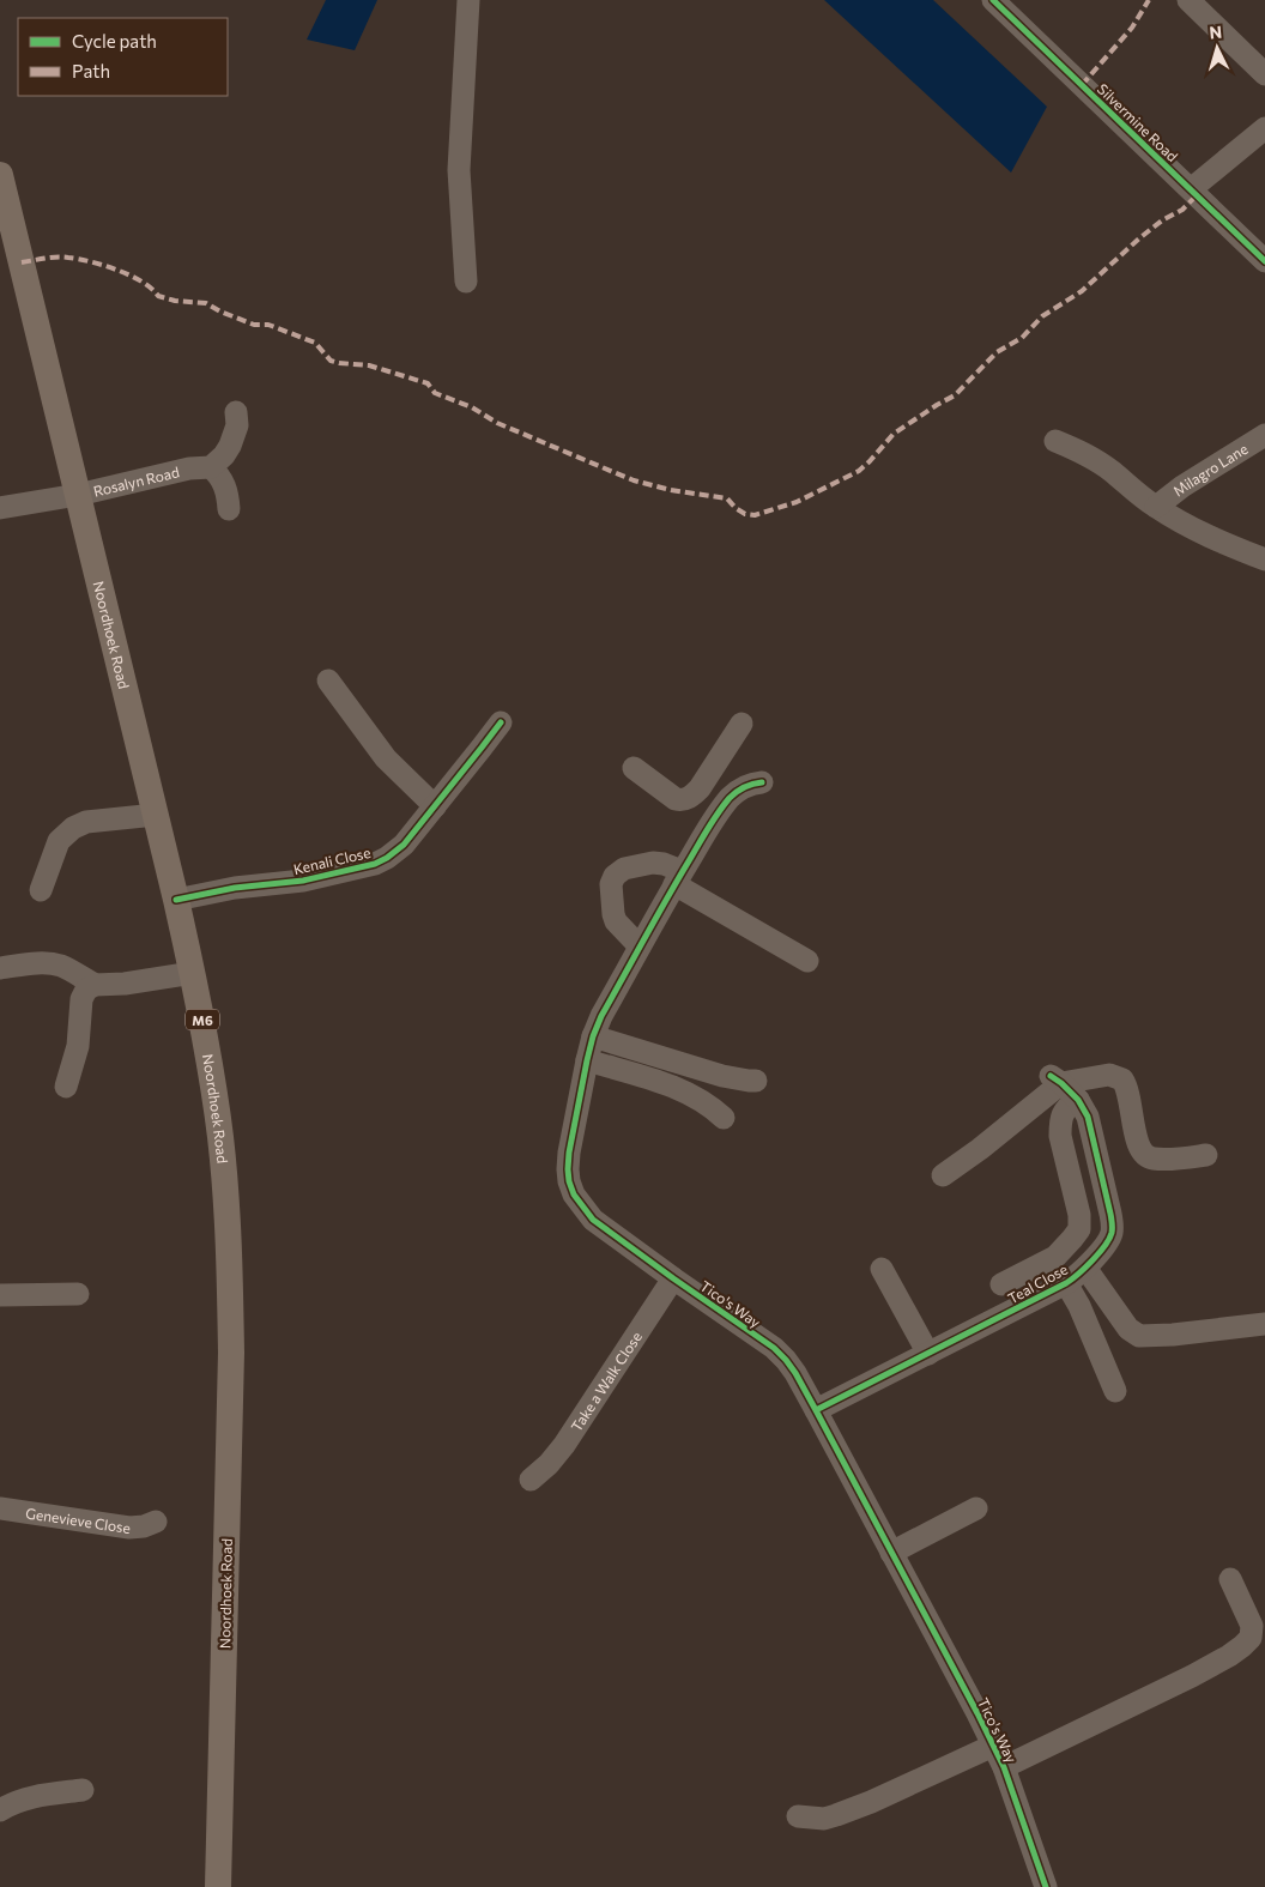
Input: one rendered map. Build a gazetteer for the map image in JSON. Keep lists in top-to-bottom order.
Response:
{
  "streets": {
    "main road": ["Noordhoek Road", "M6"],
    "street": [
      "Silvermine Road",
      "Milagro Lane",
      "Rosalyn Road",
      "Kenali Close",
      "Teal Close",
      "Tico's Way",
      "Take a Walk Close",
      "Genevieve Close"
    ]
  },
  "crossings": [
    ["Rosalyn Road", "Noordhoek Road"],
    ["Noordhoek Road", "Kenali Close"],
    ["Teal Close", "Tico's Way"],
    ["Tico's Way", "Take a Walk Close"]
  ],
  "legend": ["Cycle path", "Path"],
  "north": "top"
}
